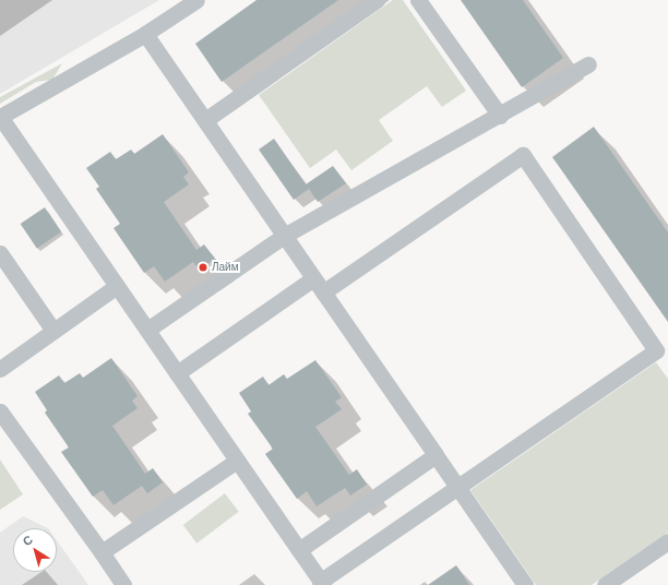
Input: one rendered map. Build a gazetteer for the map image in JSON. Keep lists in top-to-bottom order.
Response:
{
  "places": ["Лайм"],
  "north": "top left"
}
